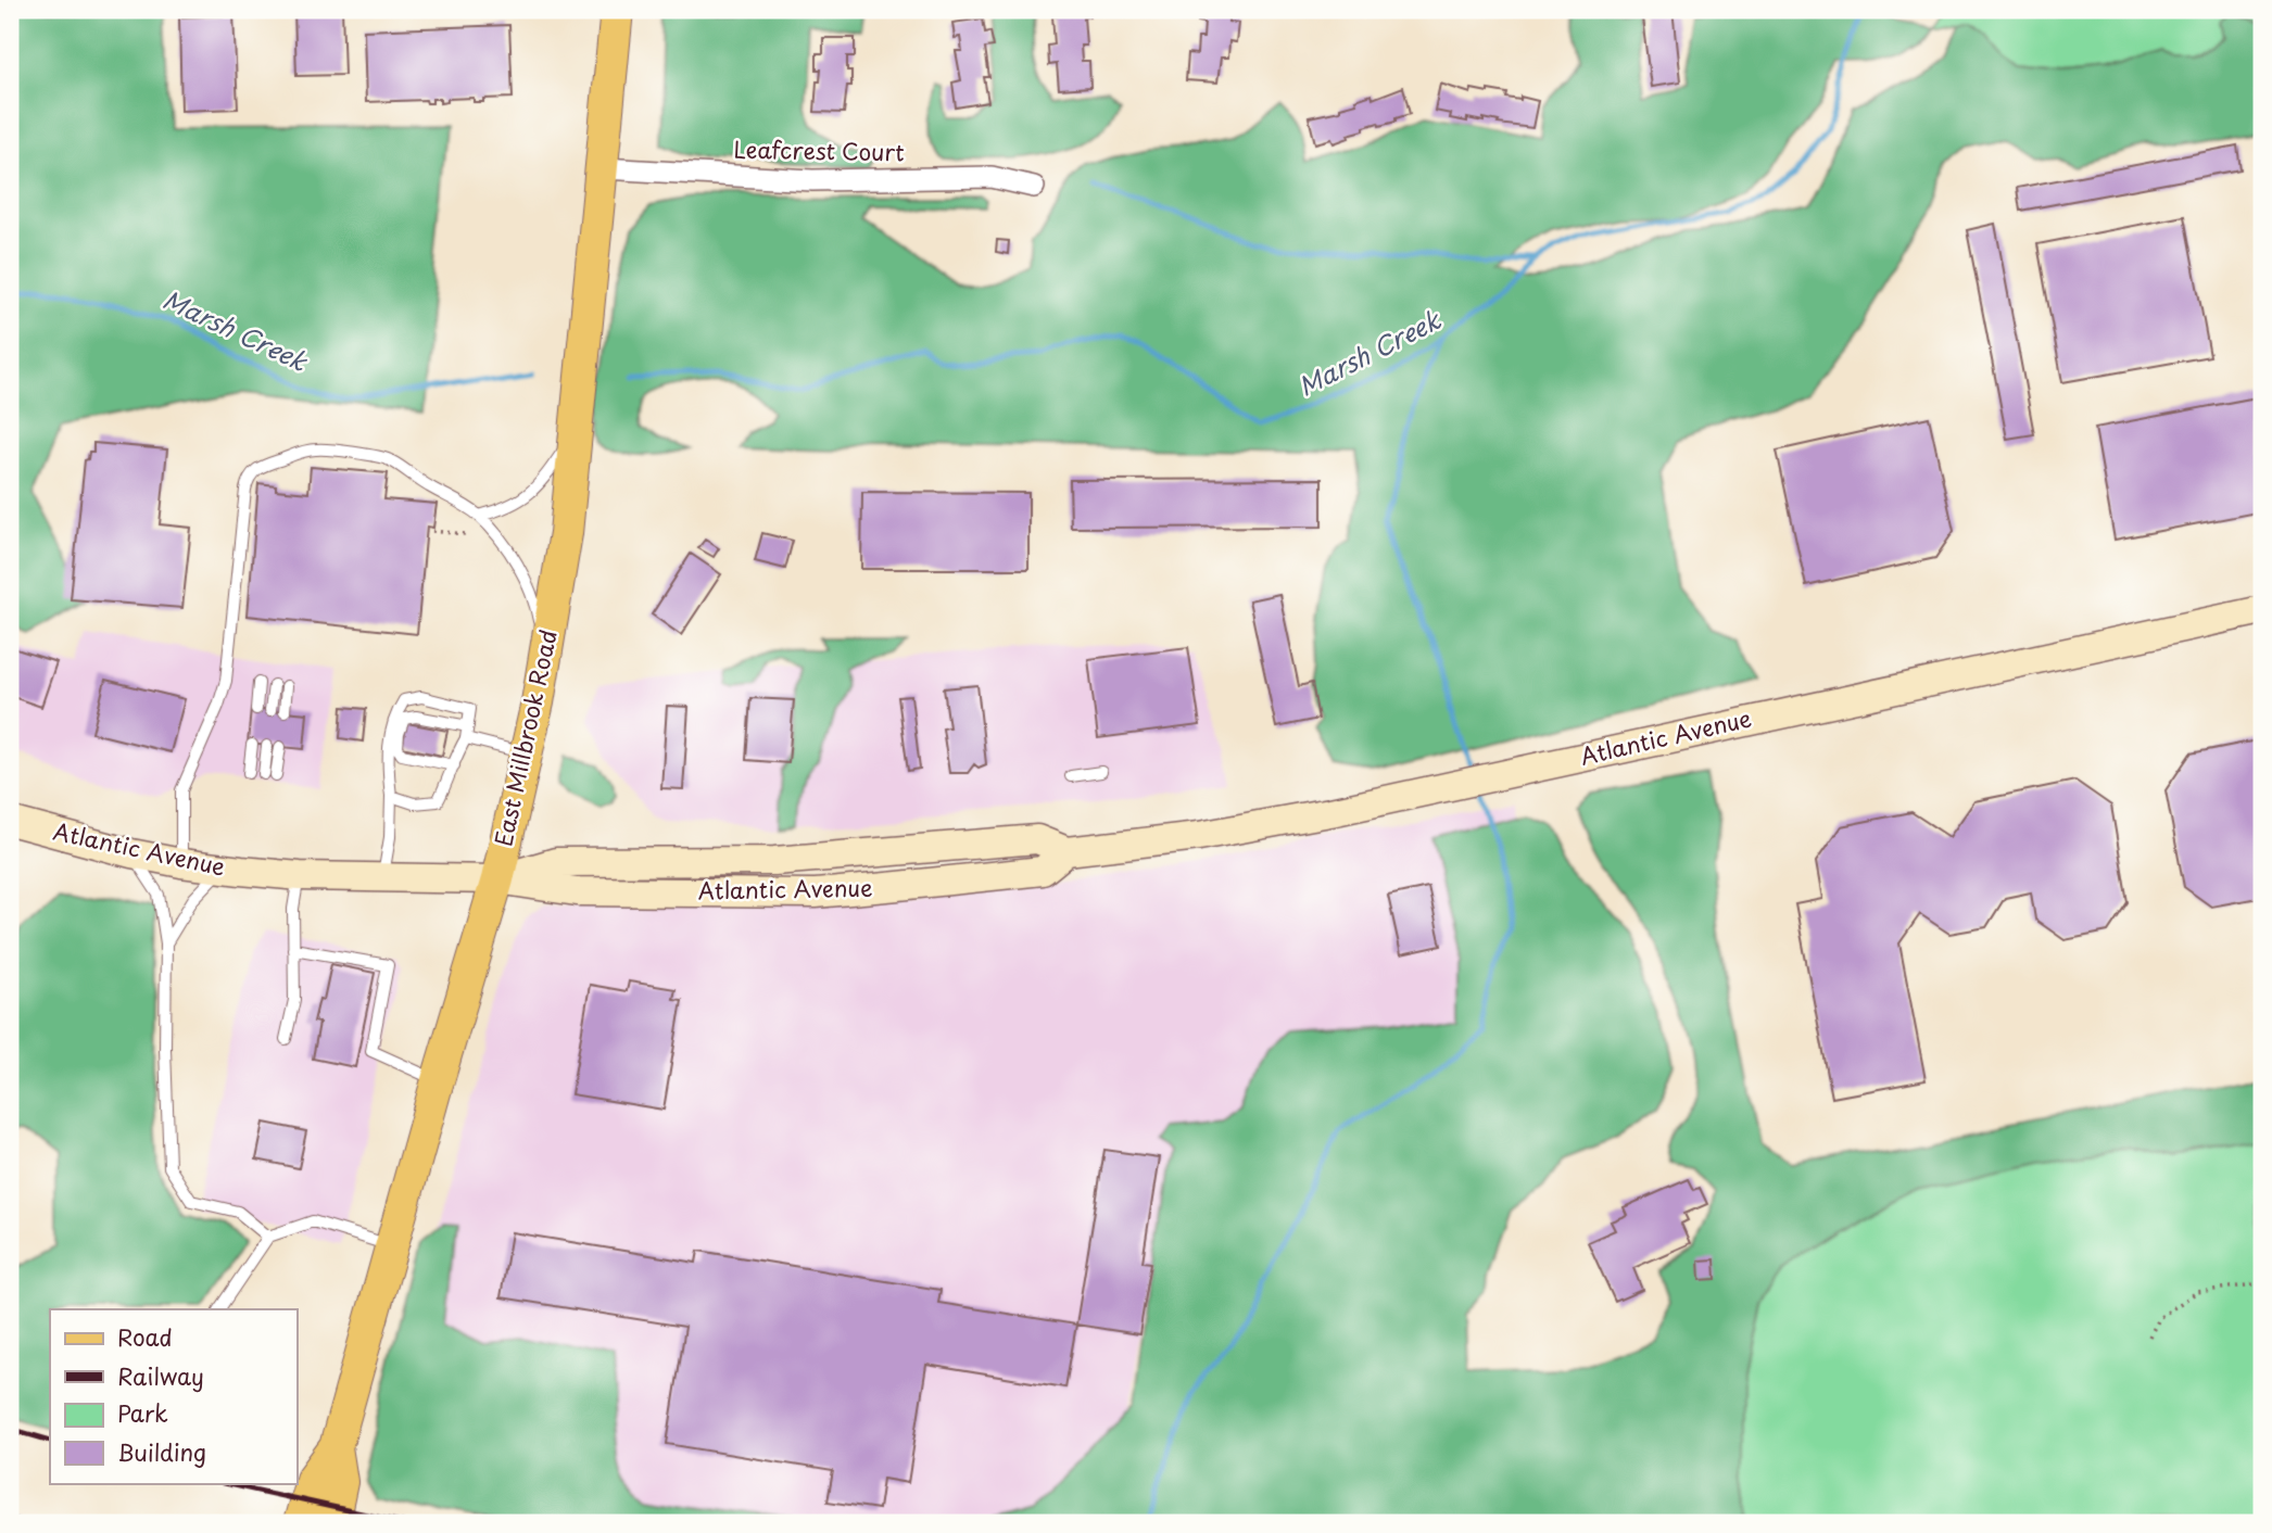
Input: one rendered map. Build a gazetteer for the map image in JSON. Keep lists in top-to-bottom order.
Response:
{
  "streets": {
    "main road": ["East Millbrook Road", "Atlantic Avenue"],
    "street": ["Leafcrest Court"]
  },
  "crossings": [
    ["Leafcrest Court", "East Millbrook Road"],
    ["East Millbrook Road", "Atlantic Avenue"]
  ],
  "water": ["Marsh Creek"],
  "legend": [
    "Road",
    "Railway",
    "Park",
    "Building"
  ]
}
